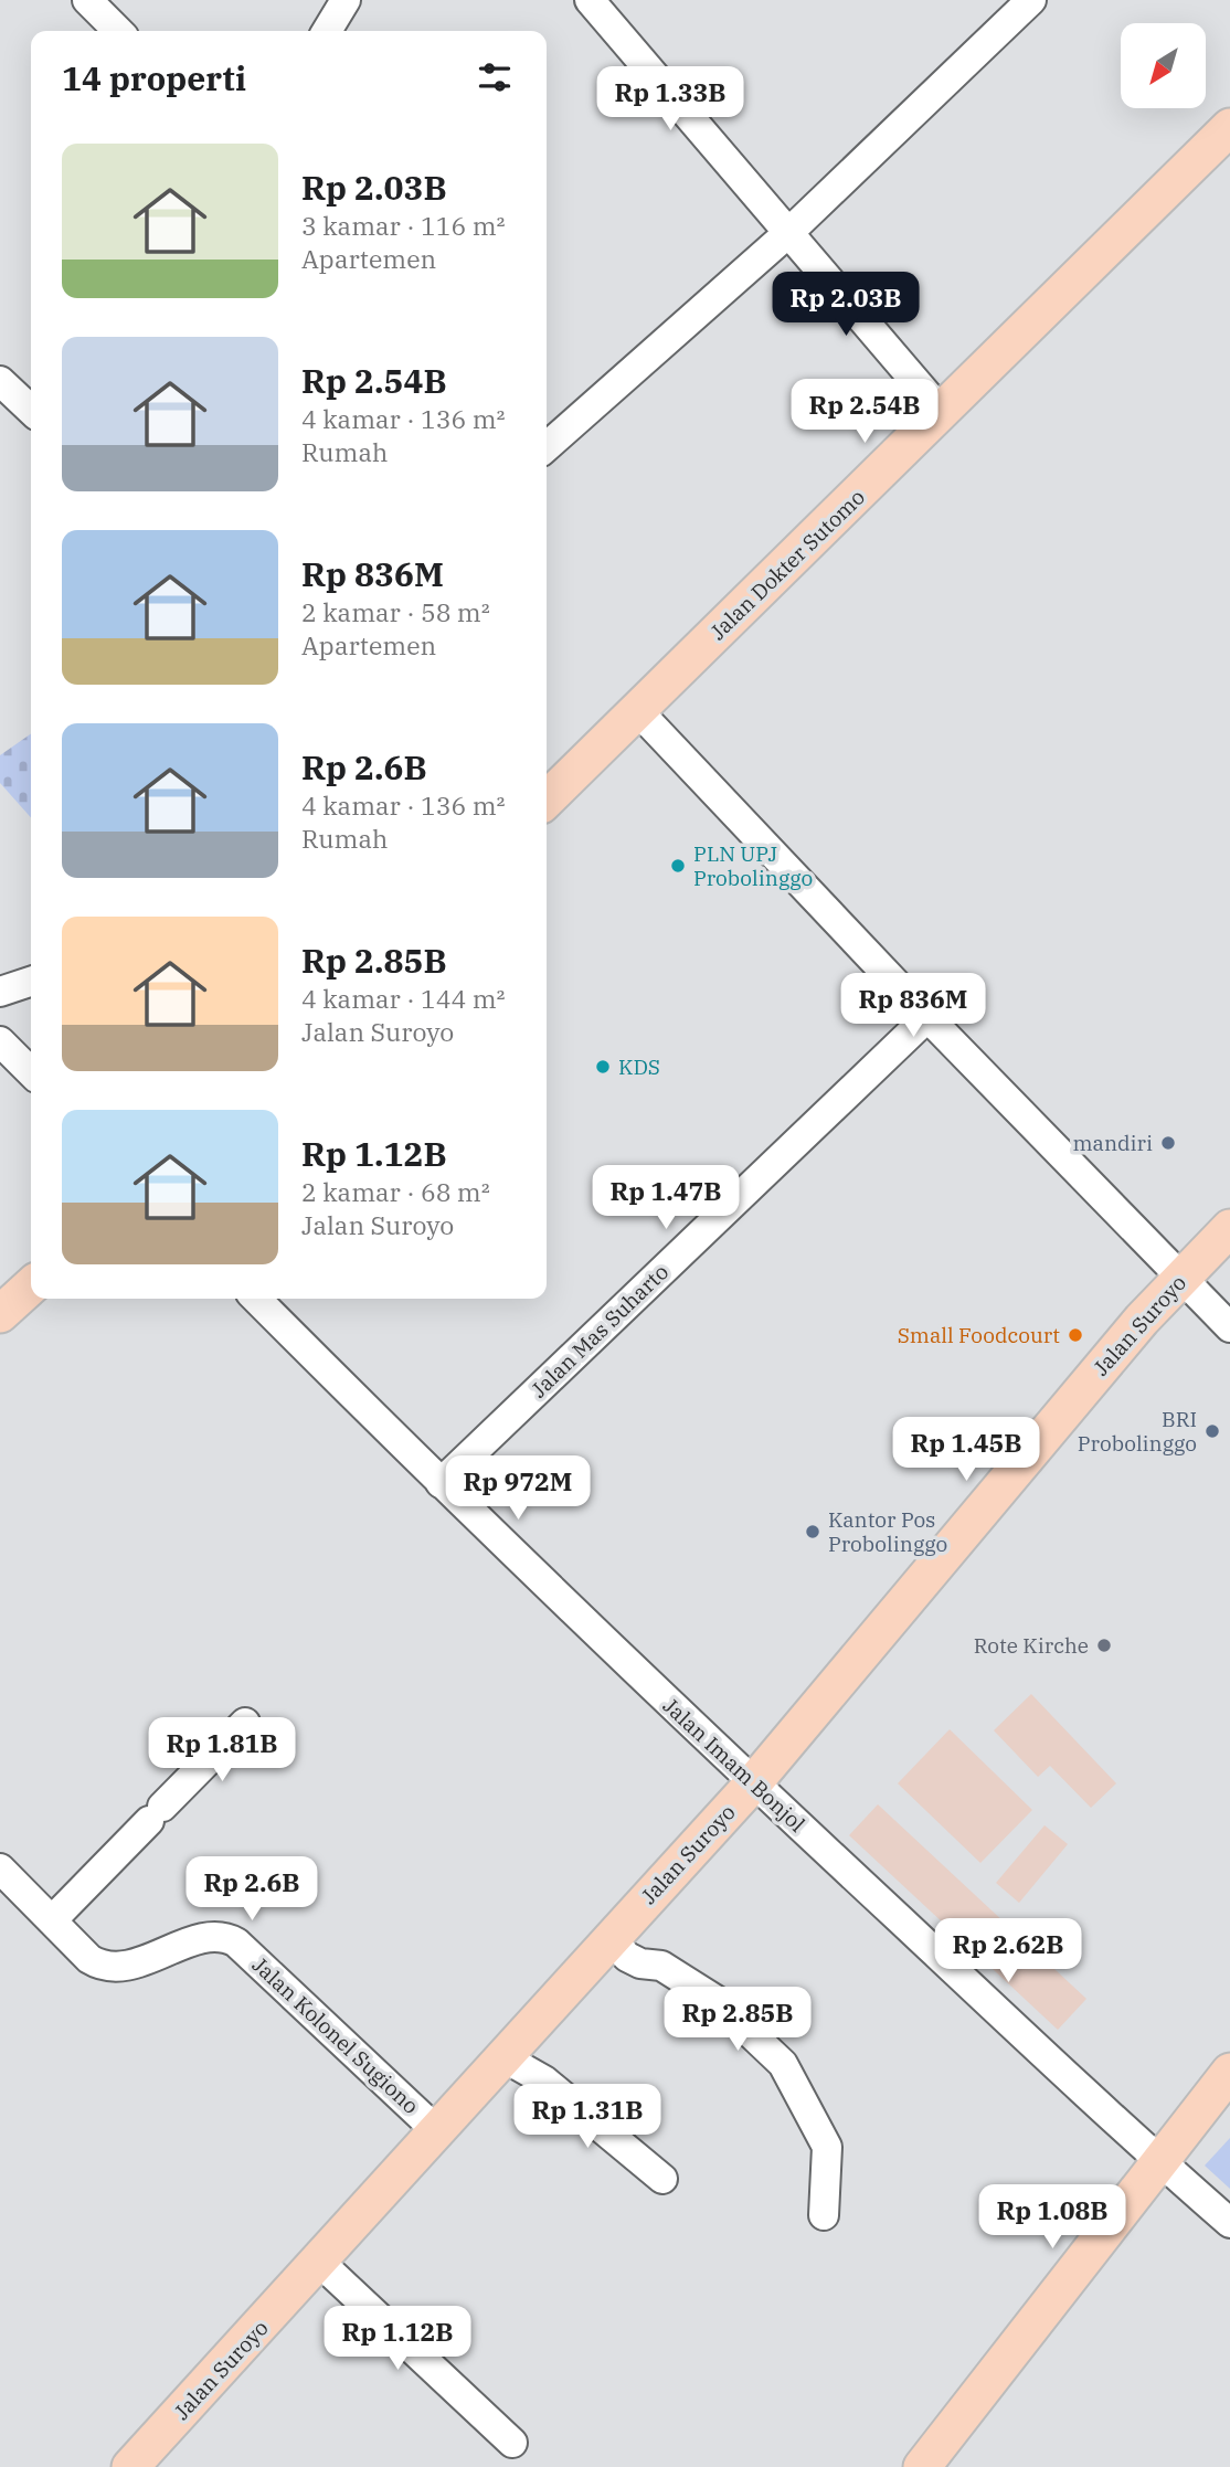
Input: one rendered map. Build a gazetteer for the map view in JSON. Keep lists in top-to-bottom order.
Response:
{
  "streets": {
    "main road": ["Jalan Dokter Sutomo", "Jalan Suroyo"],
    "street": ["Jalan Mas Suharto", "Jalan Imam Bonjol", "Jalan Kolonel Sugiono"]
  },
  "crossings": [
    ["Jalan Suroyo", "Jalan Imam Bonjol"],
    ["Jalan Suroyo", "Jalan Kolonel Sugiono"],
    ["Jalan Mas Suharto", "Jalan Imam Bonjol"]
  ],
  "places": [
    "PLN UPJ Probolinggo",
    "KDS",
    "mandiri",
    "Small Foodcourt",
    "BRI Probolinggo",
    "Kantor Pos Probolinggo",
    "Rote Kirche"
  ],
  "north": "bottom left",
  "page": {
    "heading": "14 properti",
    "price": [
      "Rp 1.33B",
      "Rp 2.03B",
      "Rp 2.54B",
      "Rp 836M",
      "Rp 1.47B",
      "Rp 1.45B",
      "Rp 972M",
      "Rp 1.81B",
      "Rp 2.6B",
      "Rp 2.62B",
      "Rp 2.85B",
      "Rp 1.31B",
      "Rp 1.08B",
      "Rp 1.12B"
    ],
    "list": [
      {
        "name": "Rp 2.03B",
        "note": "3 kamar · 116 m² · Apartemen"
      },
      {
        "name": "Rp 2.54B",
        "note": "4 kamar · 136 m² · Rumah"
      },
      {
        "name": "Rp 836M",
        "note": "2 kamar · 58 m² · Apartemen"
      },
      {
        "name": "Rp 2.6B",
        "note": "4 kamar · 136 m² · Rumah"
      },
      {
        "name": "Rp 2.85B",
        "note": "4 kamar · 144 m² · Jalan Suroyo"
      },
      {
        "name": "Rp 1.12B",
        "note": "2 kamar · 68 m² · Jalan Suroyo"
      }
    ]
  }
}
